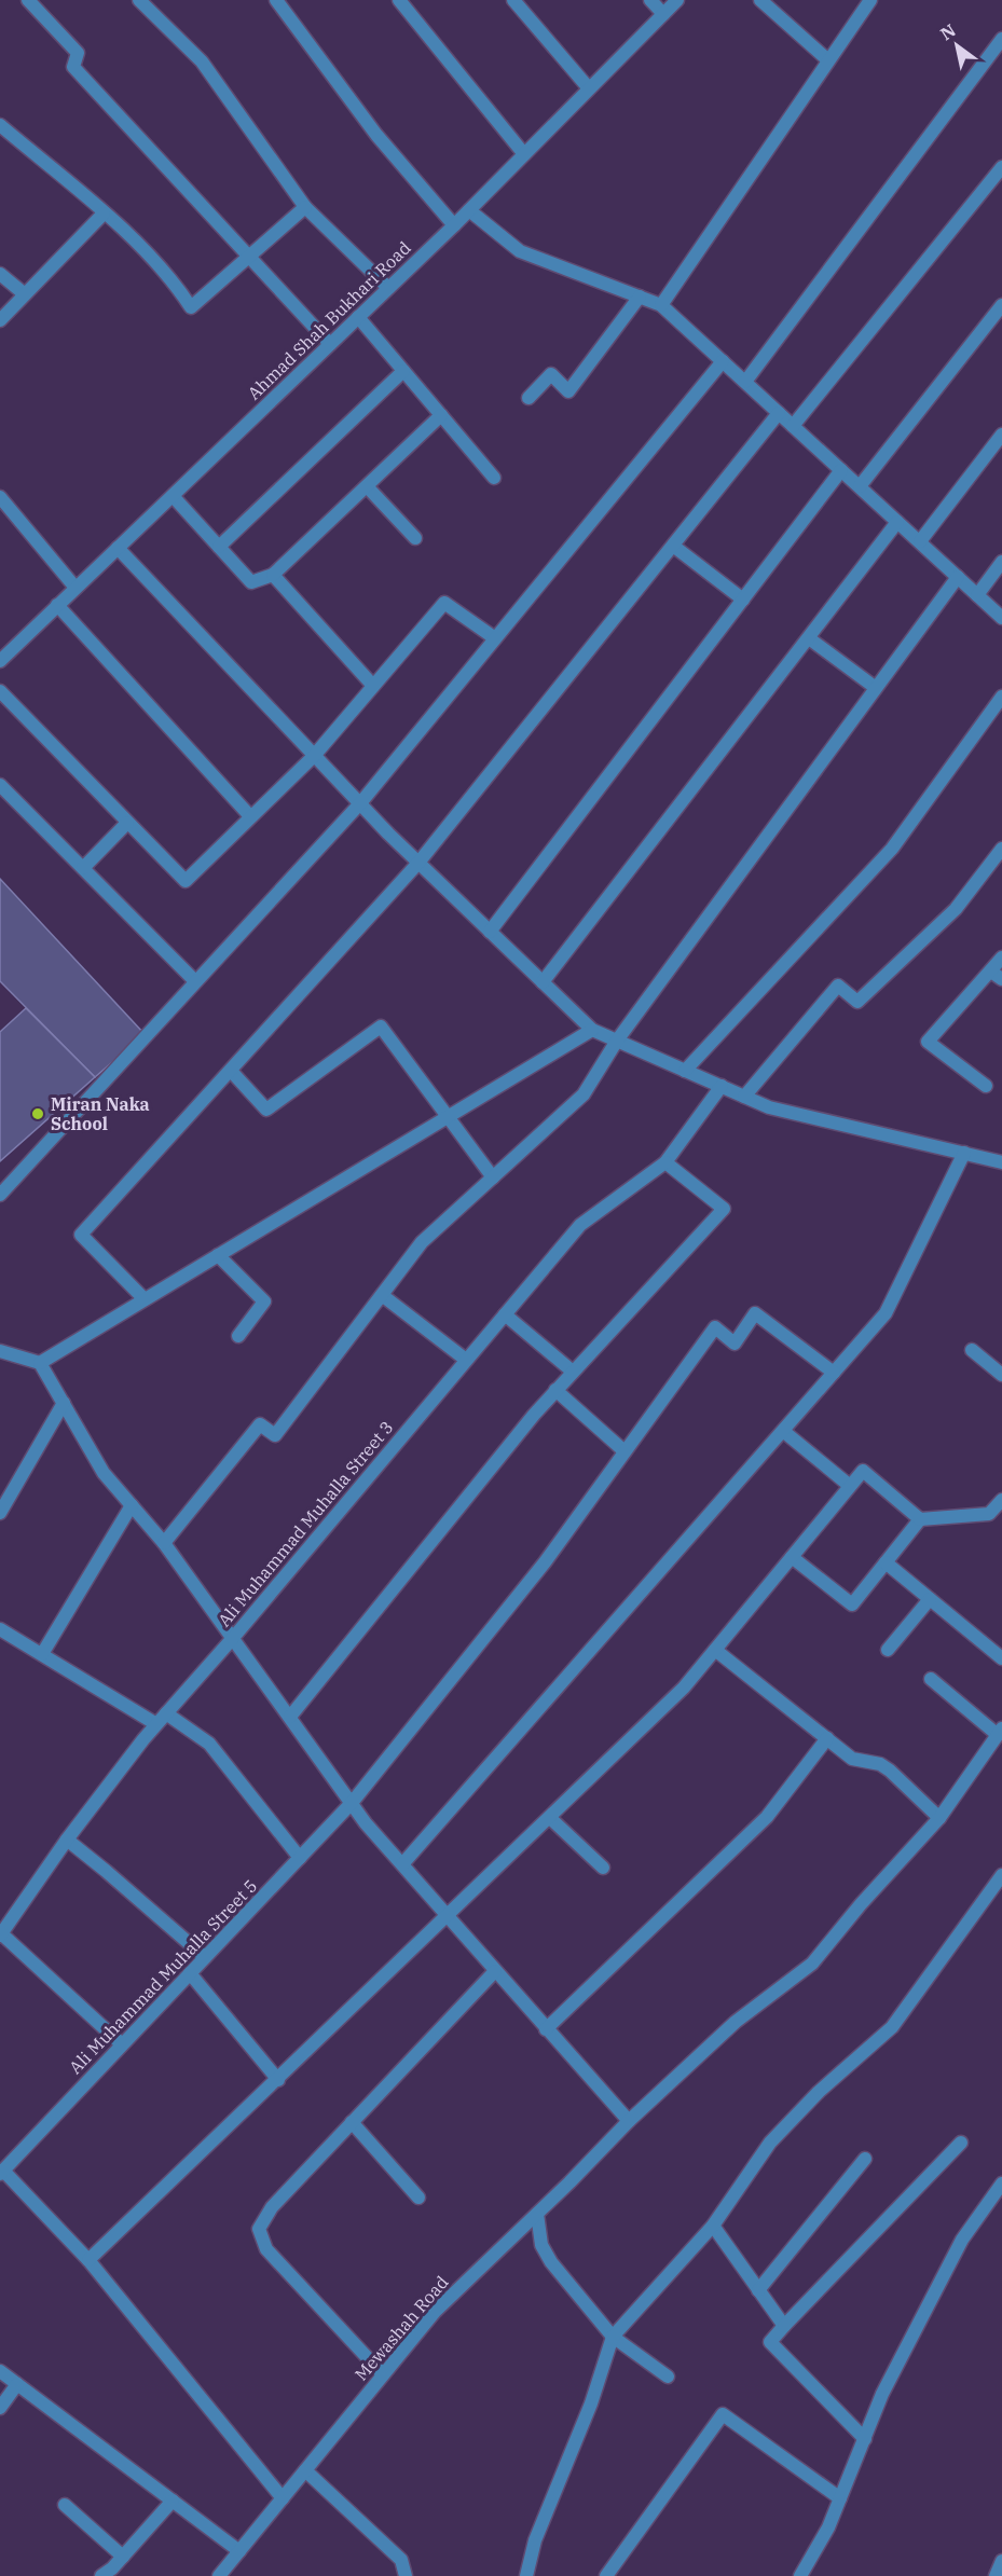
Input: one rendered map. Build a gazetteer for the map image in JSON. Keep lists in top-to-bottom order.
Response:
{
  "streets": {
    "street": [
      "Ahmad Shah Bukhari Road",
      "Ali Muhammad Muhalla Street 3",
      "Ali Muhammad Muhalla Street 5",
      "Mewashah Road"
    ]
  },
  "places": ["Miran Naka School"],
  "north": "top left"
}
